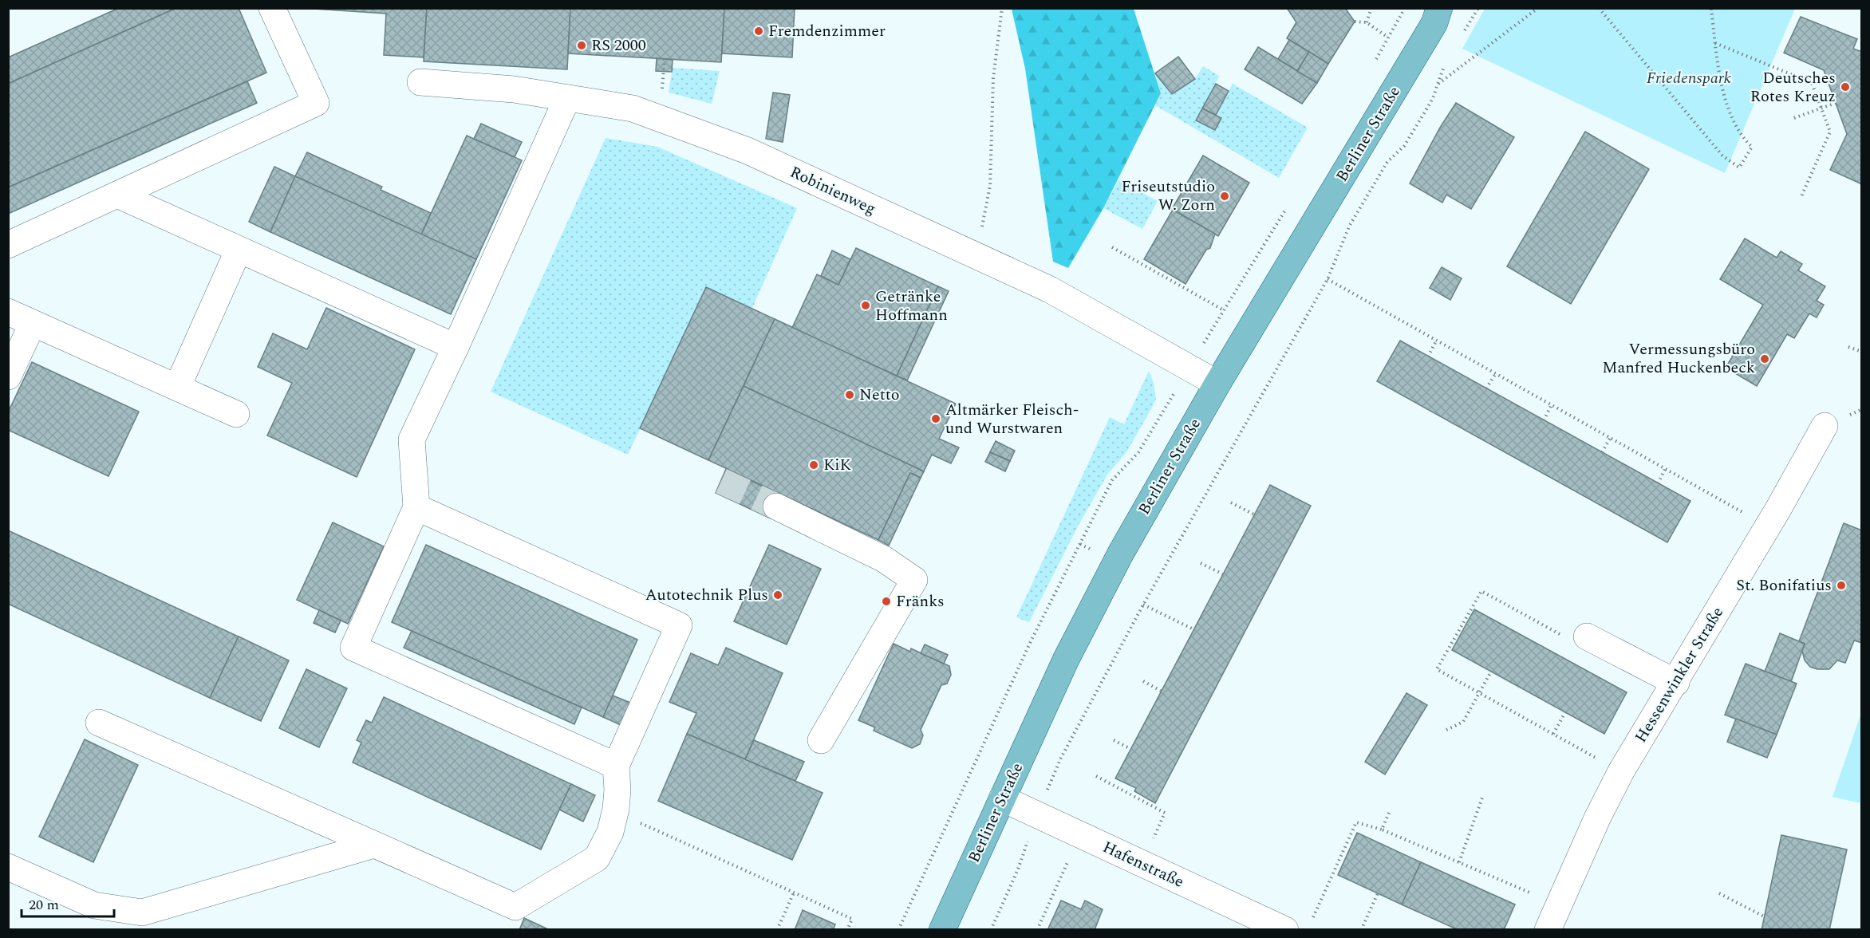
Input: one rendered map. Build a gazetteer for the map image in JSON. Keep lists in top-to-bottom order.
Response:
{
  "streets": {
    "main road": ["Berliner Straße"],
    "street": ["Robinienweg", "Hessenwinkler Straße", "Hafenstraße"]
  },
  "crossings": [
    ["Berliner Straße", "Robinienweg"],
    ["Berliner Straße", "Hafenstraße"]
  ],
  "parks": ["Friedenspark"],
  "places": [
    "Fremdenzimmer",
    "RS 2000",
    "Deutsches Rotes Kreuz",
    "Friseutstudio W. Zorn",
    "Getränke Hoffmann",
    "Vermessungsbüro Manfred Huckenbeck",
    "Netto",
    "Altmärker Fleisch- und Wurstwaren",
    "KiK",
    "St. Bonifatius",
    "Autotechnik Plus",
    "Fränks"
  ],
  "scale_bar": "20 m"
}
